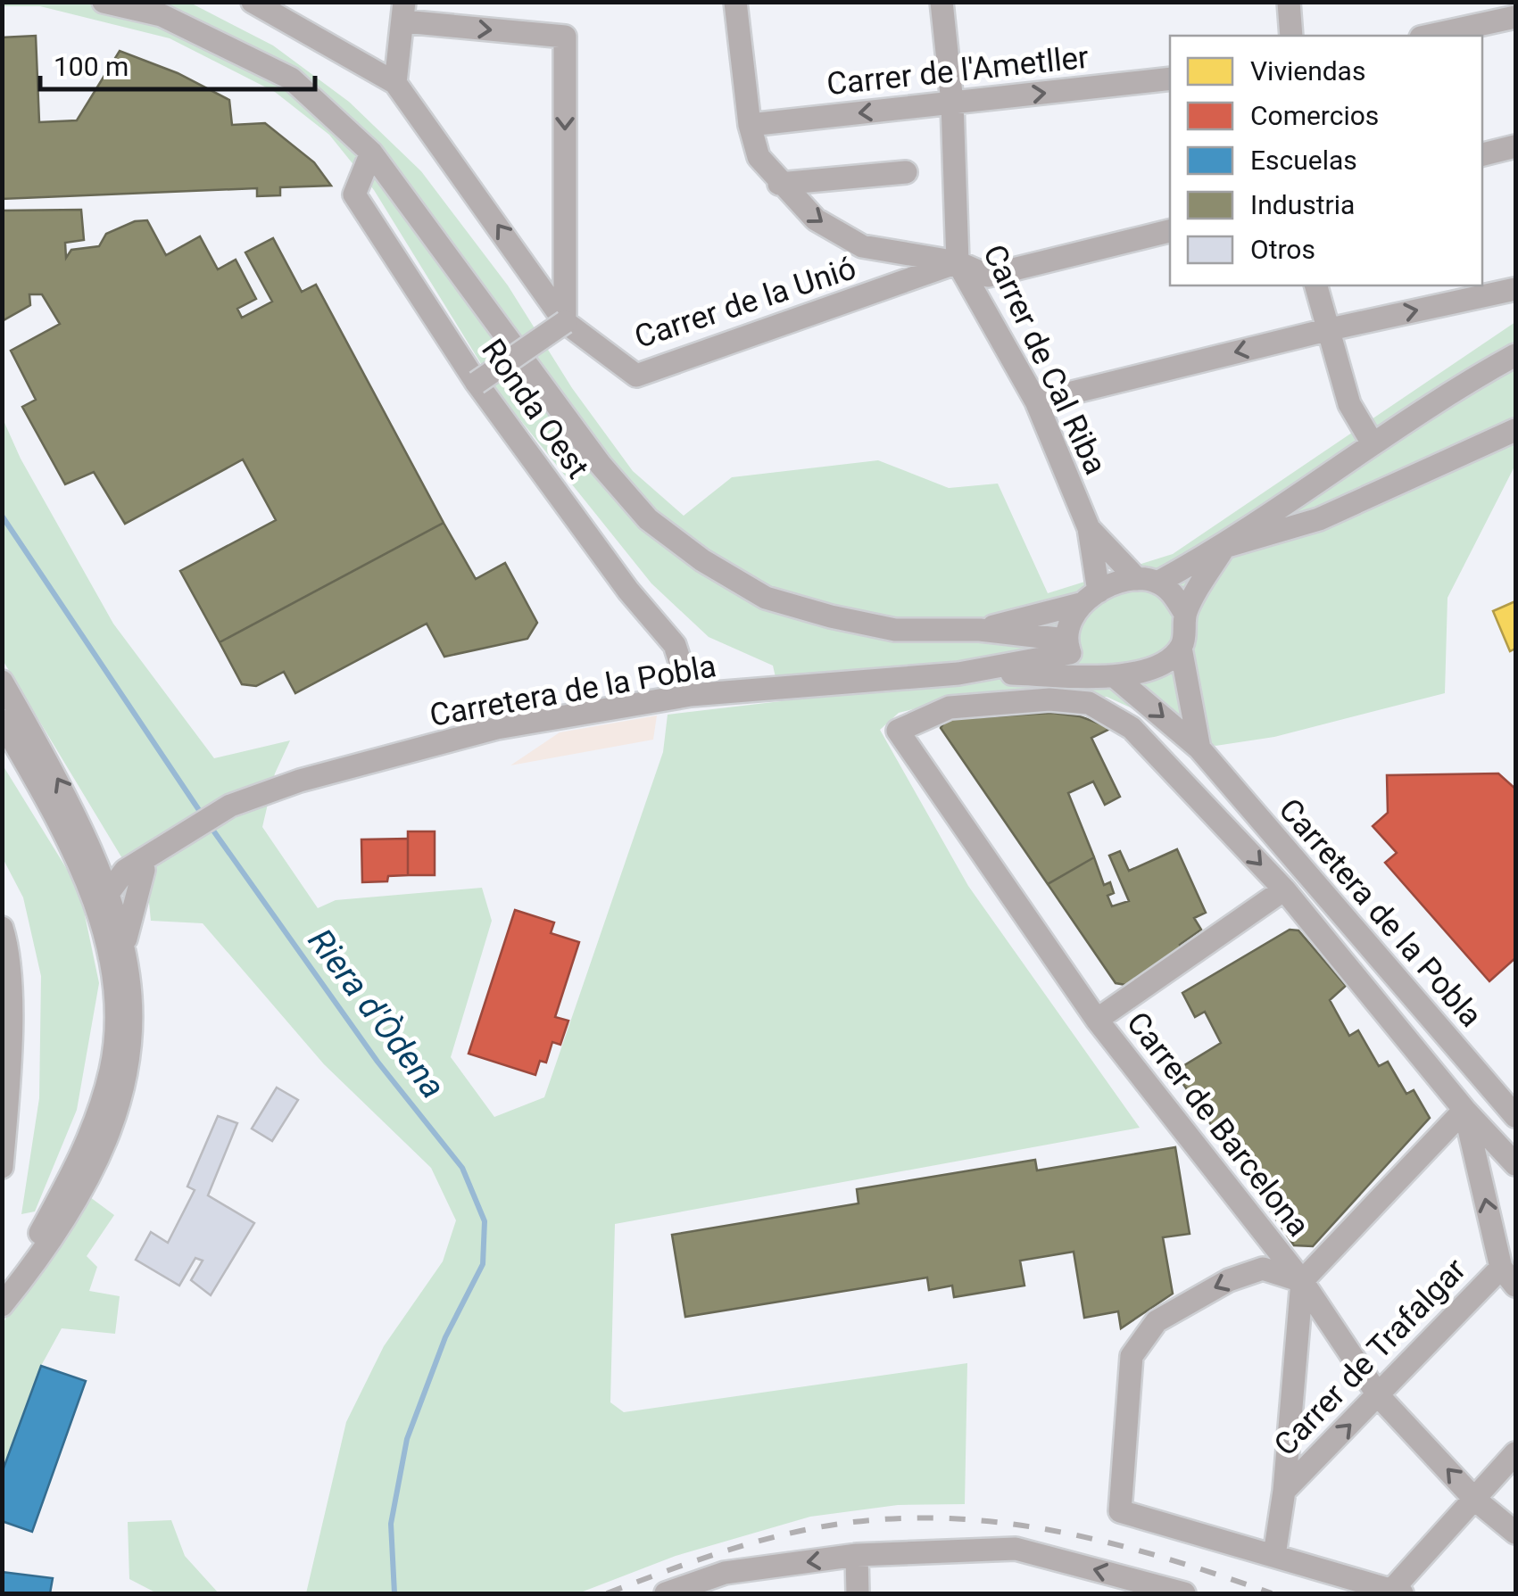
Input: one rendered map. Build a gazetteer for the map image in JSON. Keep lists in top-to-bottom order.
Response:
{
  "streets": {
    "street": [
      "Carrer de l'Ametller",
      "Carrer de la Unió",
      "Carrer de Cal Riba",
      "Ronda Oest",
      "Carretera de la Pobla",
      "Carrer de Barcelona",
      "Carrer de Trafalgar"
    ]
  },
  "crossings": [
    ["Carrer de l'Ametller", "Carrer de Cal Riba"],
    ["Carrer de la Unió", "Carrer de Cal Riba"],
    ["Carrer de Cal Riba", "Carretera de la Pobla"],
    ["Ronda Oest", "Carretera de la Pobla"],
    ["Carrer de Barcelona", "Carrer de Trafalgar"]
  ],
  "water": ["Riera d'Òdena"],
  "legend": [
    "Viviendas",
    "Comercios",
    "Escuelas",
    "Industria",
    "Otros"
  ],
  "scale_bar": "100 m"
}
